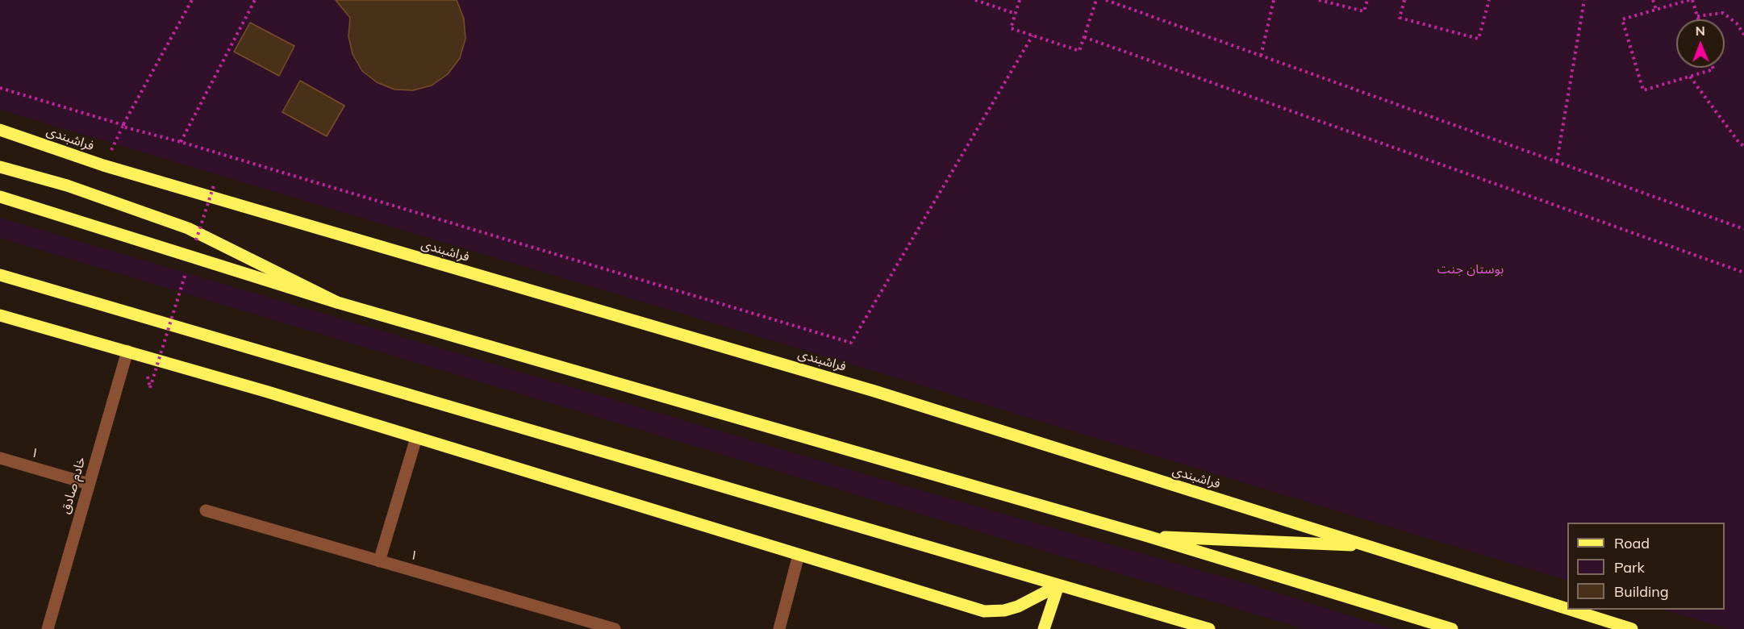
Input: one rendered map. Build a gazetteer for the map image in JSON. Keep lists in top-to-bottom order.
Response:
{
  "streets": {
    "main road": ["فراشبندی"],
    "street": ["۱", "خادم صادق"]
  },
  "crossings": [
    ["۱", "خادم صادق"]
  ],
  "parks": ["بوستان جنت"],
  "legend": ["Road", "Park", "Building"],
  "north": "top"
}
